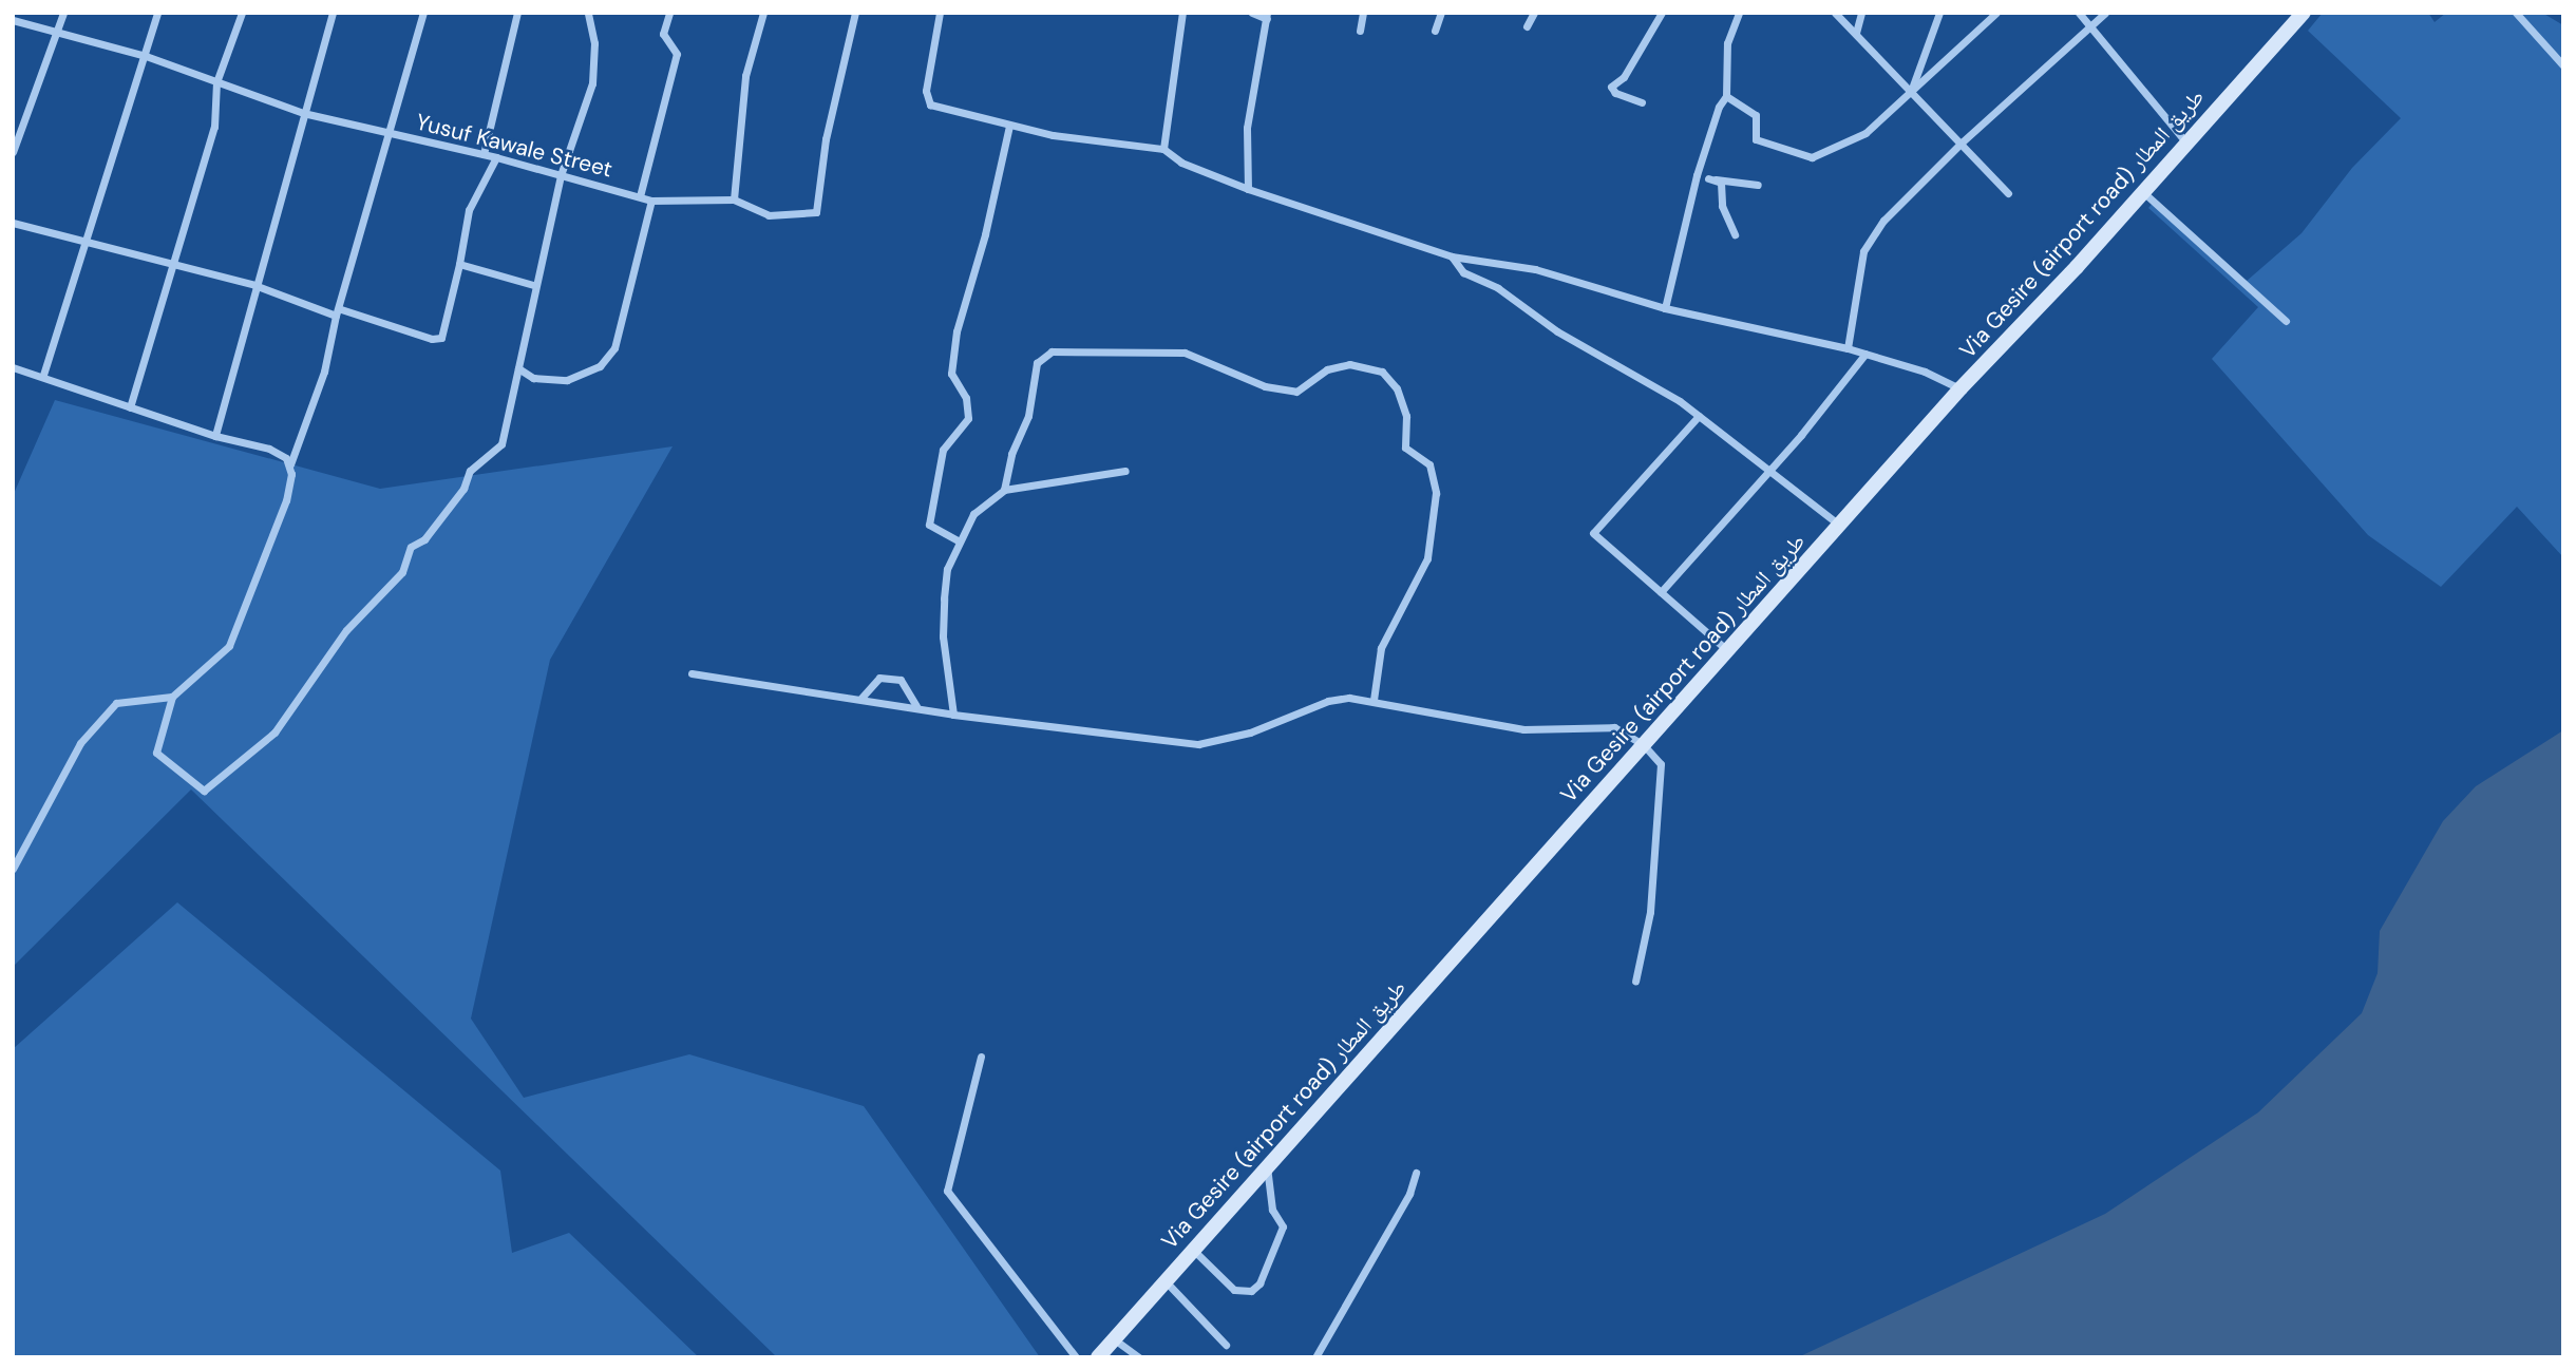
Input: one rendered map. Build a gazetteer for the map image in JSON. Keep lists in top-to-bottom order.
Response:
{
  "streets": {
    "main road": ["Via Gesire (airport road) طريق المطار"],
    "street": ["Yusuf Kawale Street"]
  }
}
